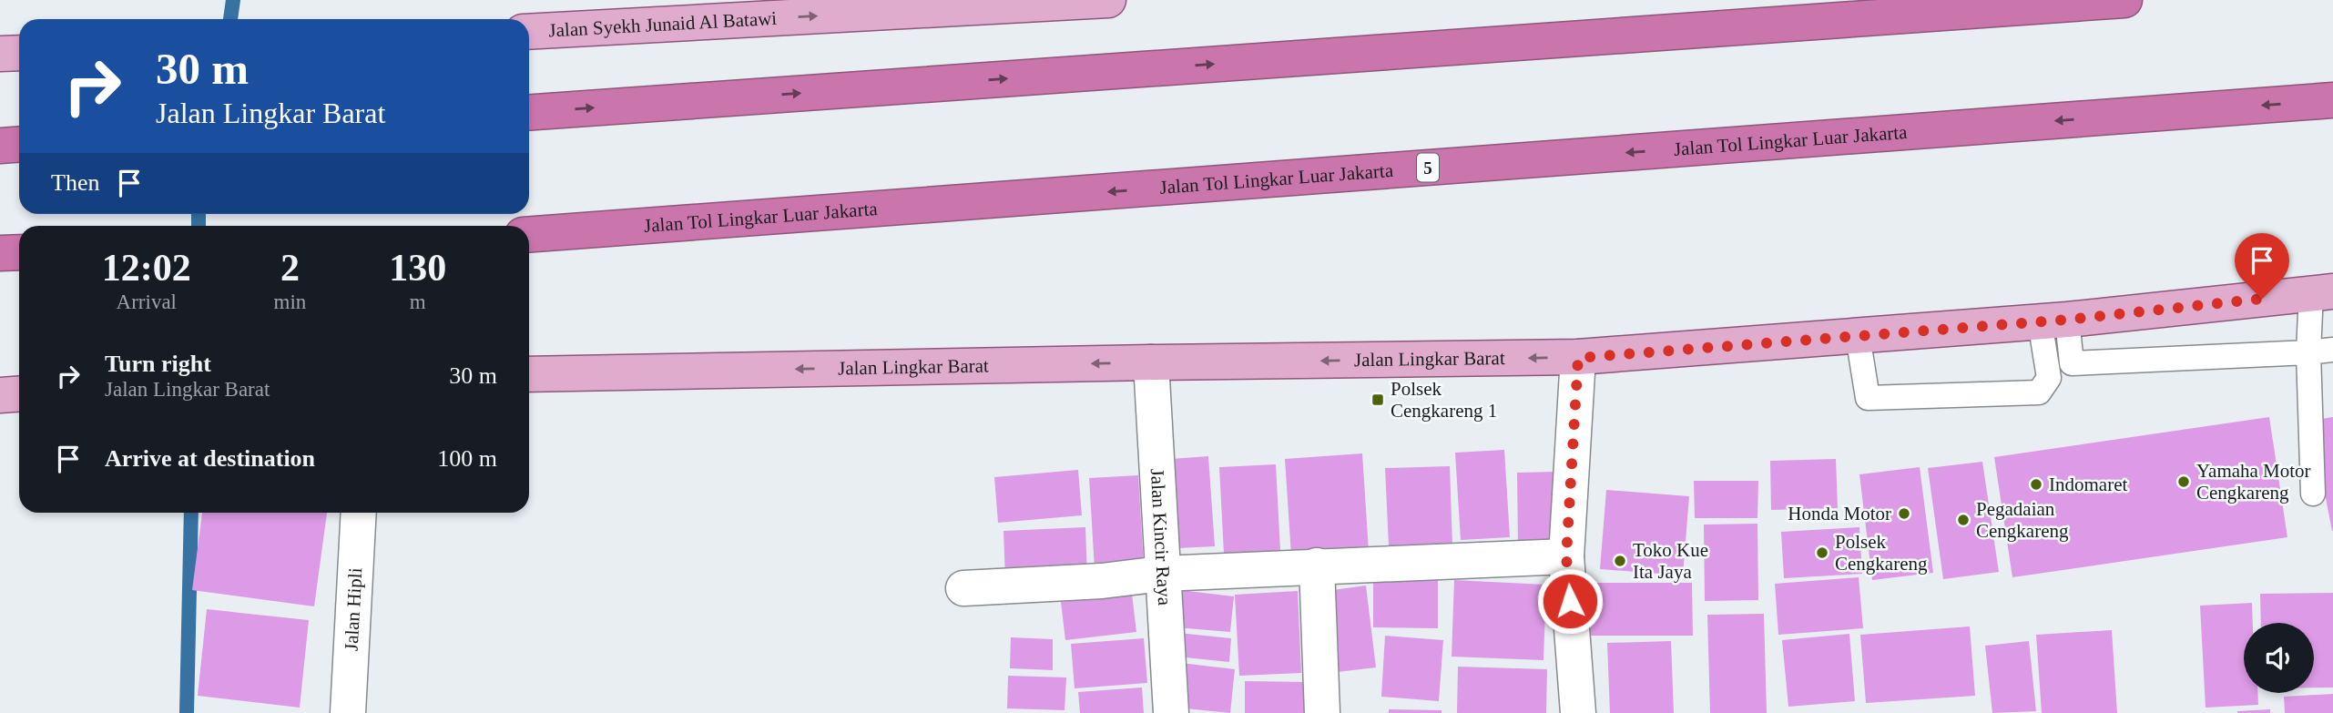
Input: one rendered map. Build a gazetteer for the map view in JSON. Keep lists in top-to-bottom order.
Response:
{
  "streets": {
    "highway": ["Jalan Tol Lingkar Luar Jakarta", "5"],
    "main road": ["Jalan Syekh Junaid Al Batawi", "Jalan Lingkar Barat"],
    "street": ["Jalan Kincir Raya", "Jalan Hipli"]
  },
  "crossings": [
    ["Jalan Lingkar Barat", "Jalan Kincir Raya"]
  ],
  "one_way": ["Jalan Syekh Junaid Al Batawi", "Jalan Lingkar Barat"],
  "places": {
    "transit": ["Polsek Cengkareng 1"],
    "other": [
      "Yamaha Motor Cengkareng",
      "Indomaret",
      "Honda Motor",
      "Pegadaian Cengkareng",
      "Polsek Cengkareng",
      "Toko Kue Ita Jaya"
    ]
  },
  "page": {
    "turn": ["30 m", "Jalan Lingkar Barat"],
    "then": "Then",
    "eta": [
      "12:02",
      "Arrival",
      "2",
      "min",
      "130",
      "m"
    ],
    "list": [
      {
        "name": "Turn right",
        "note": "Jalan Lingkar Barat",
        "value": "30 m"
      },
      {
        "name": "Arrive at destination",
        "value": "100 m"
      }
    ]
  }
}
